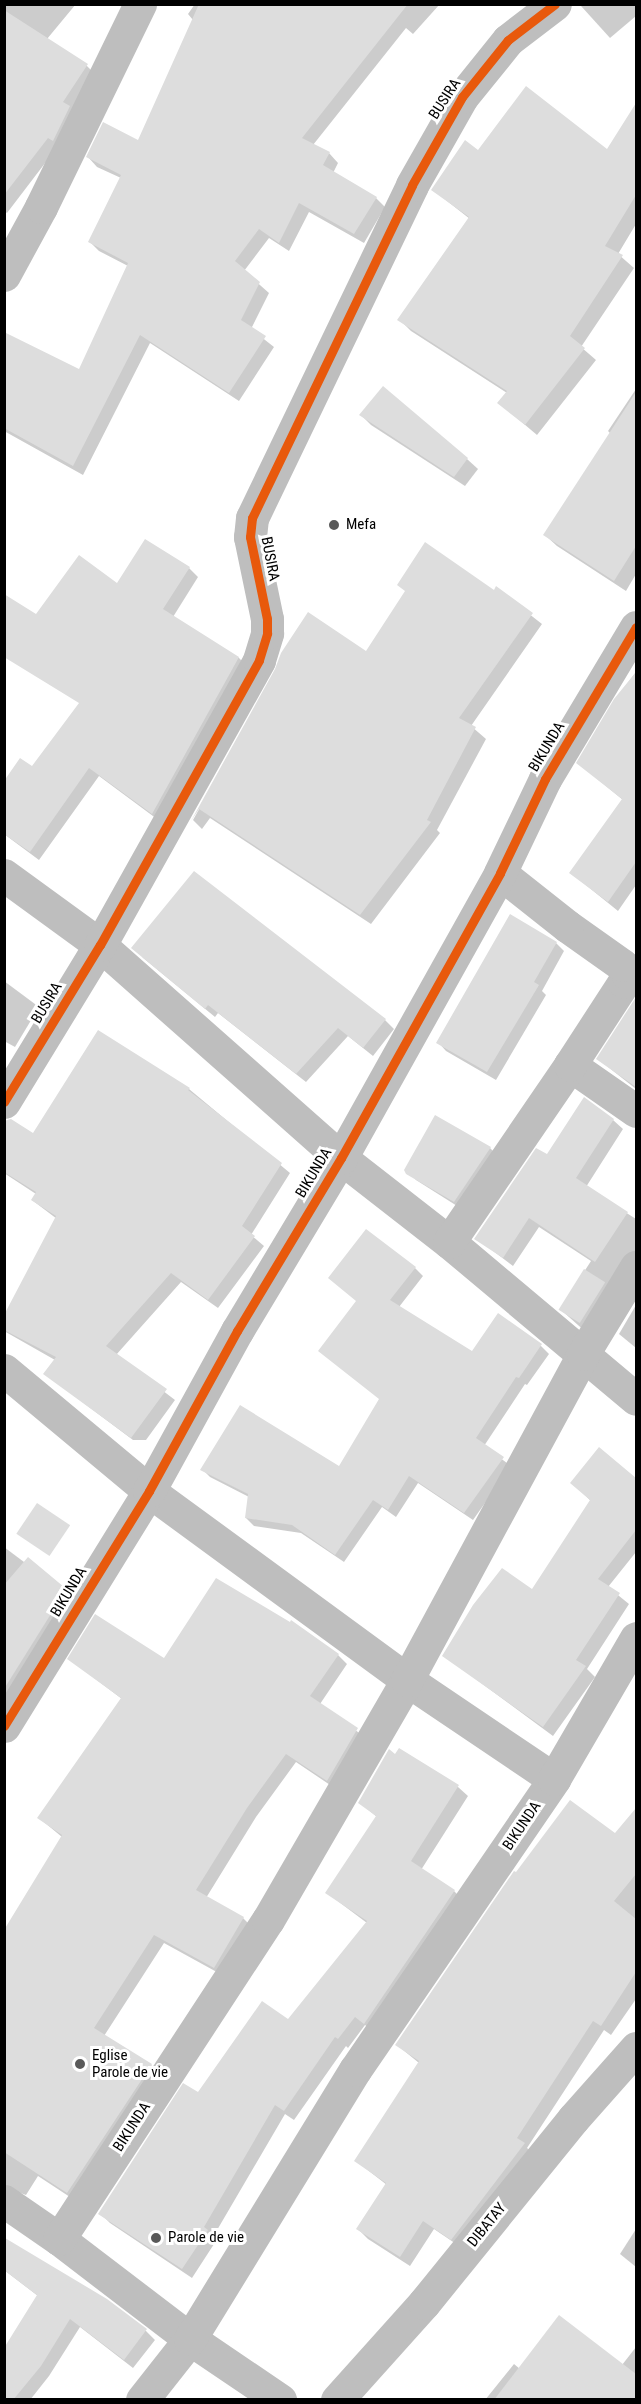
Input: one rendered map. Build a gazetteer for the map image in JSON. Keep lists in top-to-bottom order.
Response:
{
  "streets": {
    "street": ["BUSIRA", "BIKUNDA", "DIBATAY"]
  },
  "places": ["Mefa", "Eglise Parole de vie", "Parole de vie"]
}
